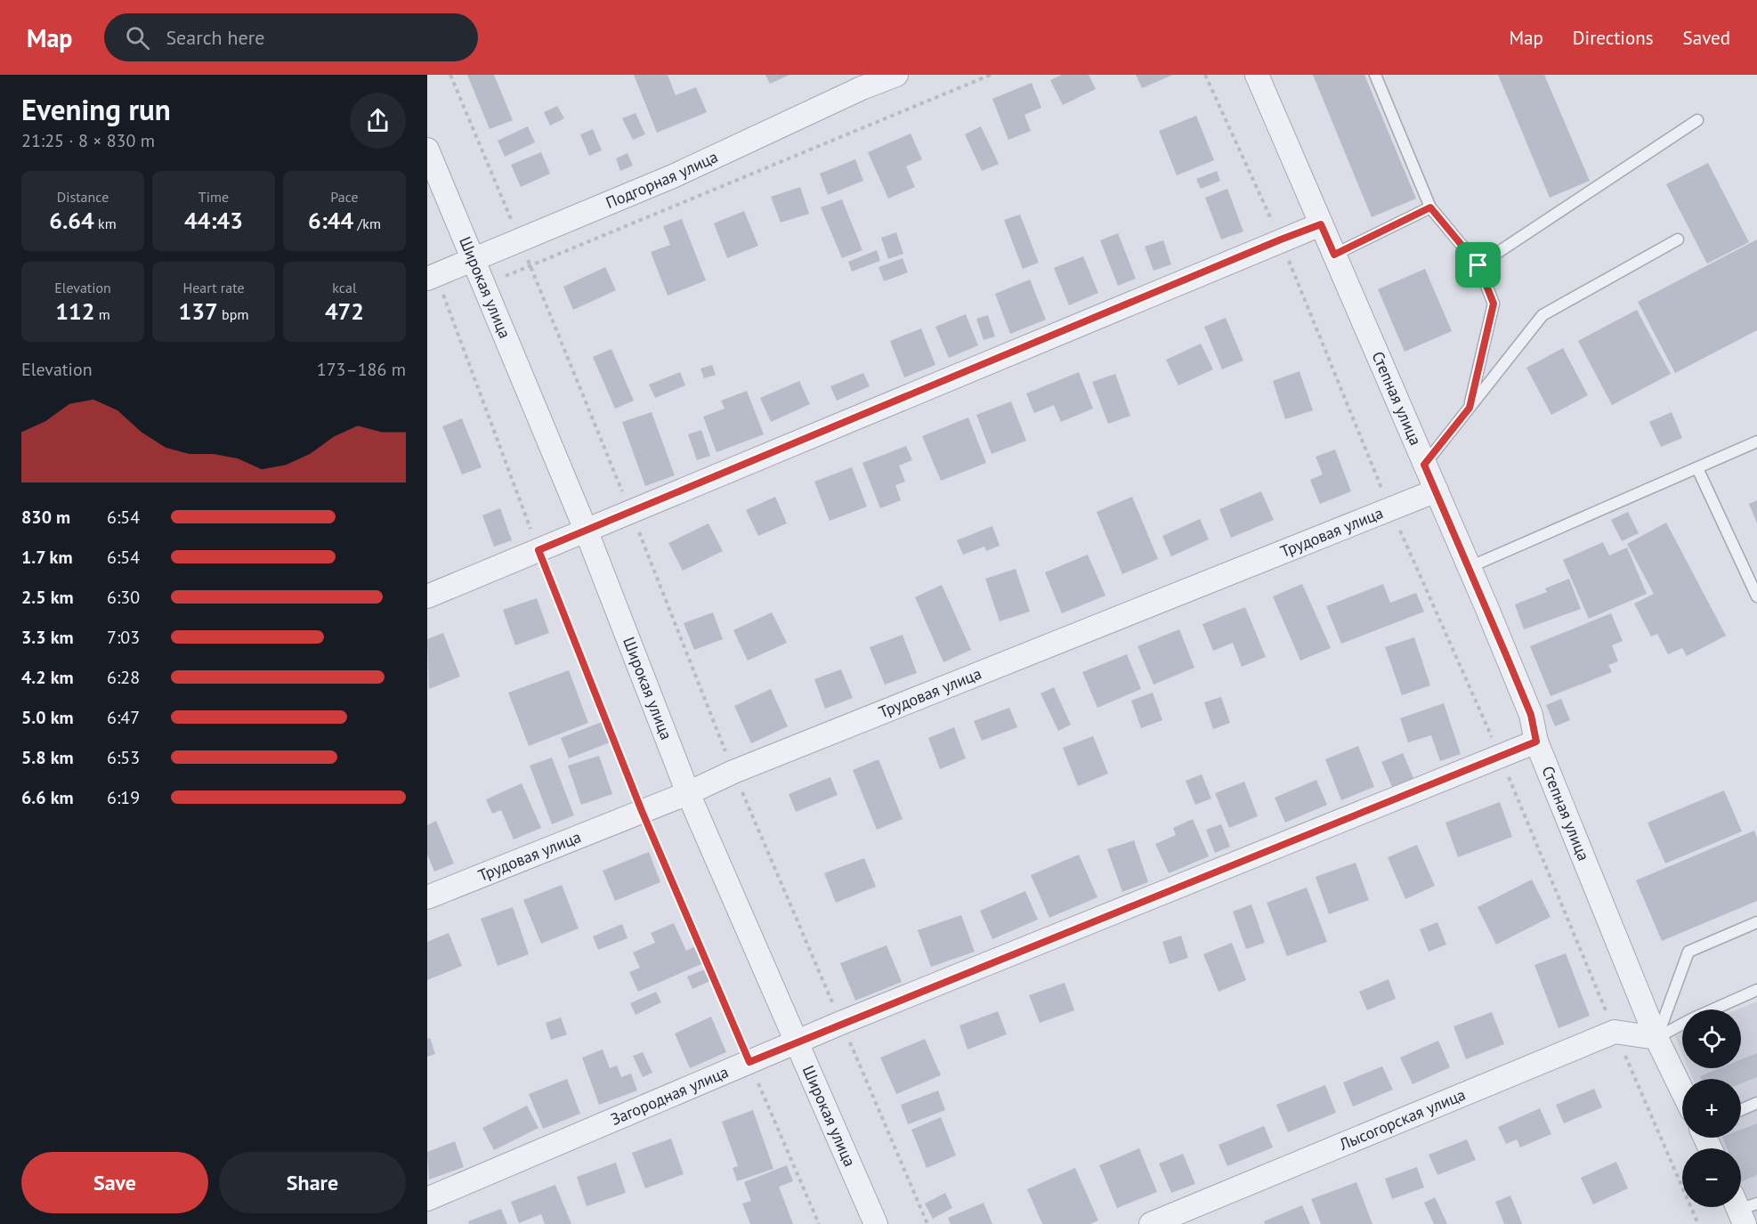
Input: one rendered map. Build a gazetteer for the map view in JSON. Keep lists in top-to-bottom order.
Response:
{
  "streets": {
    "street": [
      "Подгорная улица",
      "Широкая улица",
      "Степная улица",
      "Трудовая улица",
      "Загородная улица",
      "Лысогорская улица"
    ]
  },
  "crossings": [
    ["Подгорная улица", "Широкая улица"],
    ["Широкая улица", "Трудовая улица"],
    ["Широкая улица", "Загородная улица"],
    ["Степная улица", "Трудовая улица"],
    ["Степная улица", "Загородная улица"]
  ],
  "page": {
    "header": "Map",
    "search": "Search here",
    "nav": ["Map", "Directions", "Saved"],
    "heading": ["Evening run", "21:25 · 8 × 830 m"],
    "stats": [
      ["Distance", "6.64 km"],
      ["Time", "44:43"],
      ["Pace", "6:44 /km"],
      ["Elevation", "112 m"],
      ["Heart rate", "137 bpm"],
      ["kcal", "472"]
    ],
    "chart": ["Elevation", "173–186 m"],
    "list": [
      {
        "name": "830 m",
        "note": "6:54"
      },
      {
        "name": "1.7 km",
        "note": "6:54"
      },
      {
        "name": "2.5 km",
        "note": "6:30"
      },
      {
        "name": "3.3 km",
        "note": "7:03"
      },
      {
        "name": "4.2 km",
        "note": "6:28"
      },
      {
        "name": "5.0 km",
        "note": "6:47"
      },
      {
        "name": "5.8 km",
        "note": "6:53"
      },
      {
        "name": "6.6 km",
        "note": "6:19"
      }
    ],
    "map_buttons": ["+", "−"],
    "buttons": ["Save", "Share"]
  }
}
